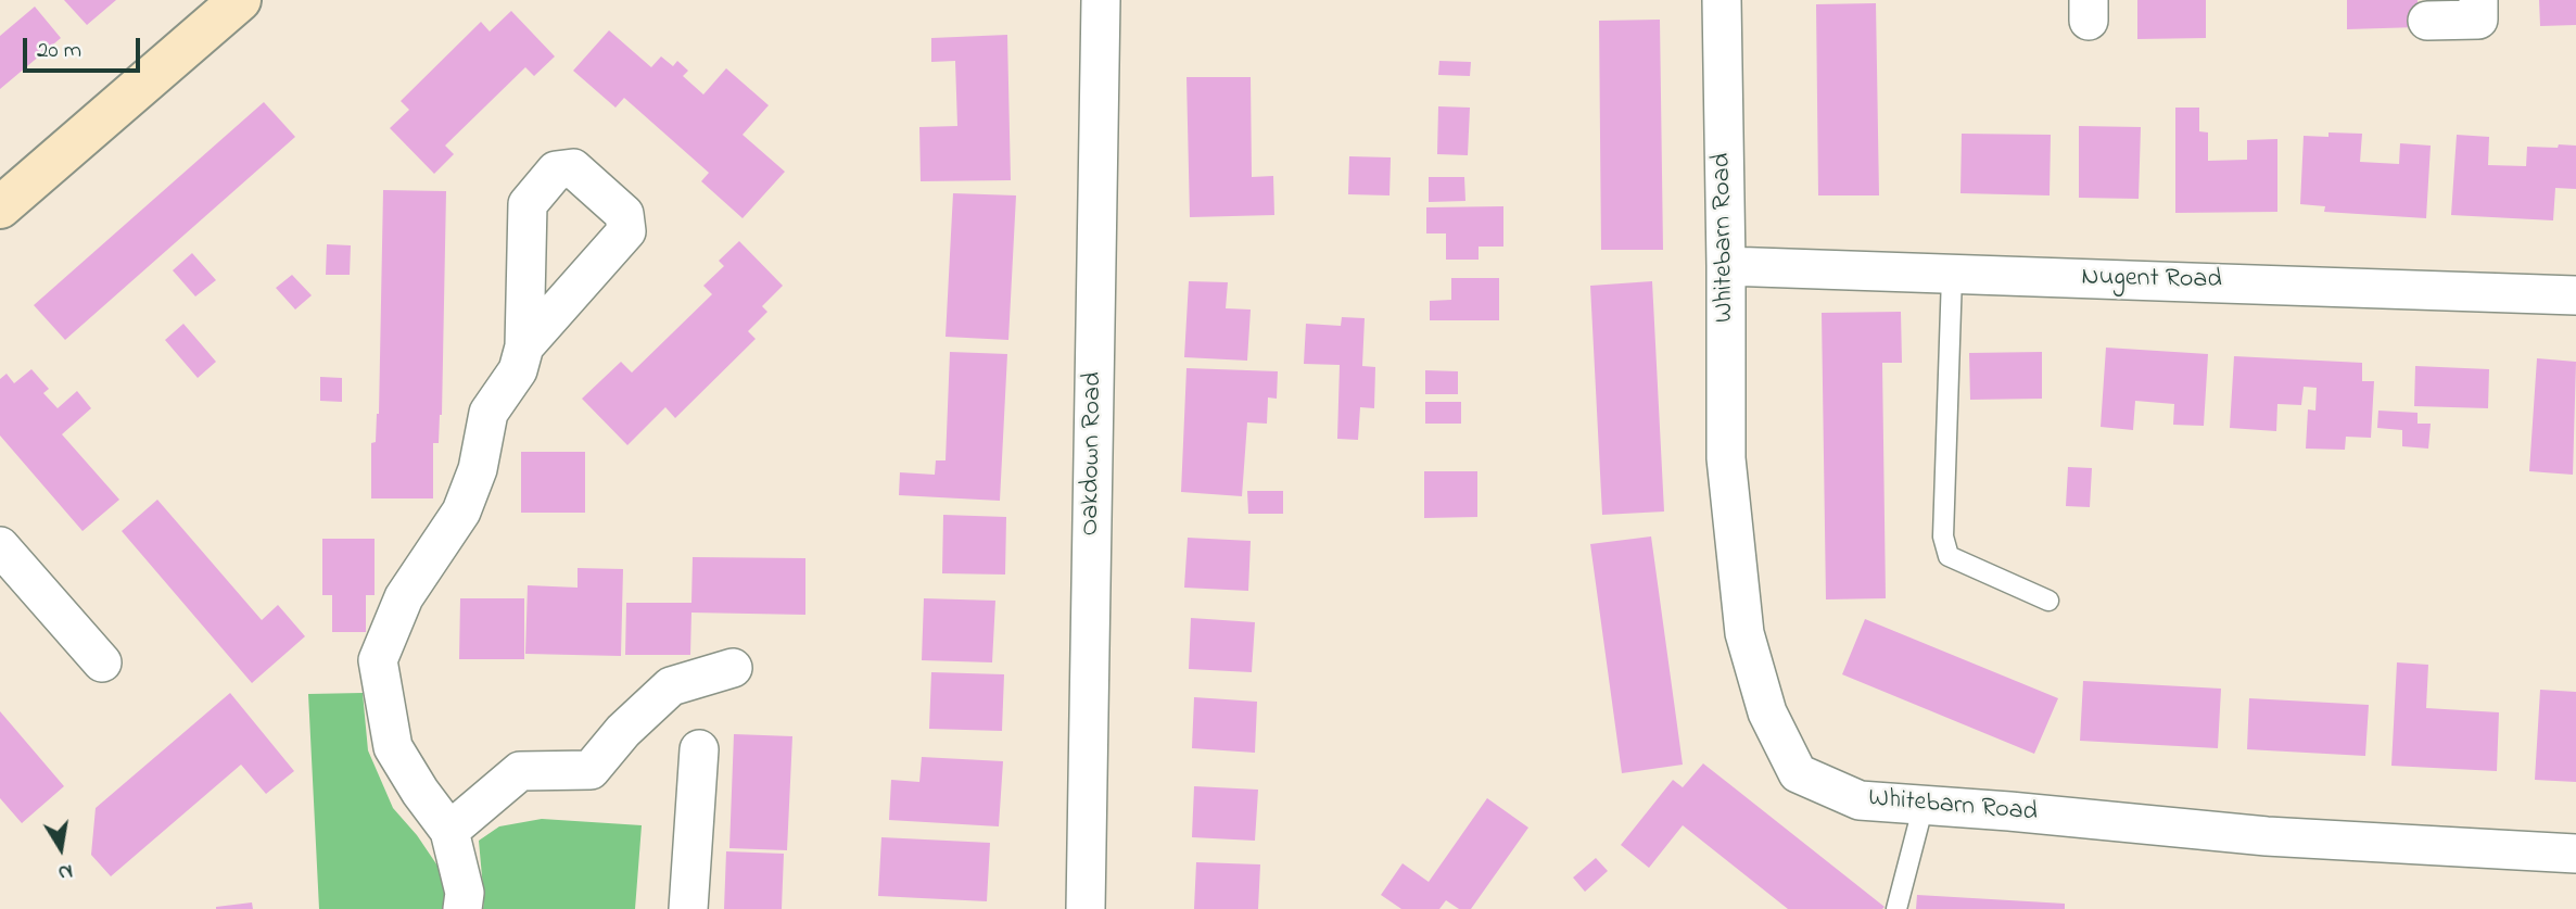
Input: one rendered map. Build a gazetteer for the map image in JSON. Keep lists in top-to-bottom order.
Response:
{
  "streets": {
    "street": ["Whitebarn Road", "Nugent Road", "Oakdown Road"]
  },
  "crossings": [
    ["Whitebarn Road", "Nugent Road"]
  ],
  "scale_bar": "20 m",
  "north": "bottom"
}
